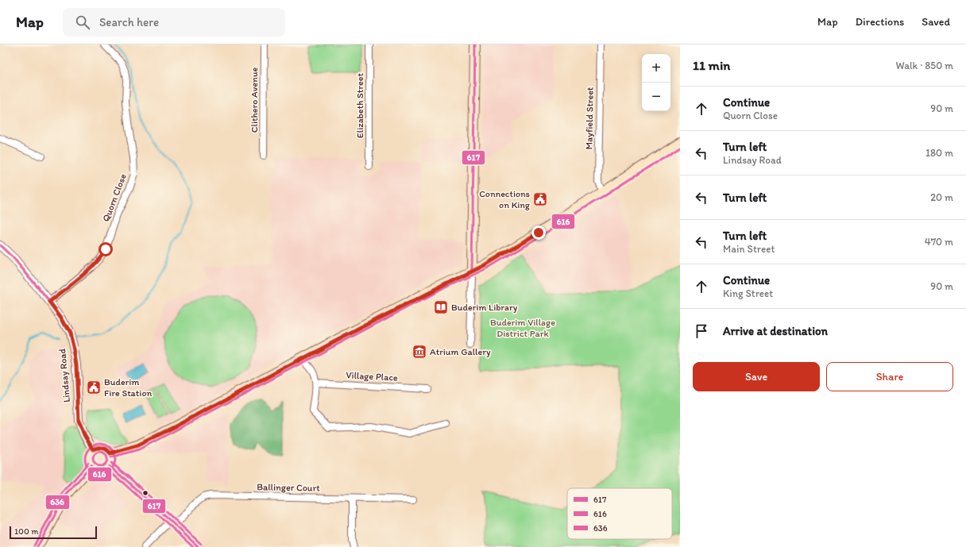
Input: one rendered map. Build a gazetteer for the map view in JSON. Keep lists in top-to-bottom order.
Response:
{
  "streets": {
    "street": [
      "Clithero Avenue",
      "Elizabeth Street",
      "Mayfield Street",
      "Quorn Close",
      "Lindsay Road",
      "Village Place",
      "Ballinger Court"
    ]
  },
  "crossings": [
    ["Quorn Close", "Lindsay Road"]
  ],
  "parks": ["Buderim Village District Park"],
  "places": {
    "public building": ["Connections on King", "Buderim Fire Station"],
    "library": ["Buderim Library"],
    "museum": ["Atrium Gallery"]
  },
  "lines": ["transit line 617", "transit line 616", "transit line 636"],
  "legend": ["617", "616", "636"],
  "scale_bar": "100 m",
  "page": {
    "header": "Map",
    "search": "Search here",
    "nav": ["Map", "Directions", "Saved"],
    "heading": ["11 min", "Walk · 850 m"],
    "map_buttons": ["+", "−"],
    "list": [
      ["Continue", "Quorn Close", "90 m"],
      ["Turn left", "Lindsay Road", "180 m"],
      ["Turn left", "20 m"],
      ["Turn left", "Main Street", "470 m"],
      ["Continue", "King Street", "90 m"],
      "Arrive at destination"
    ],
    "buttons": ["Save", "Share"],
    "scale": "100 m"
  }
}
